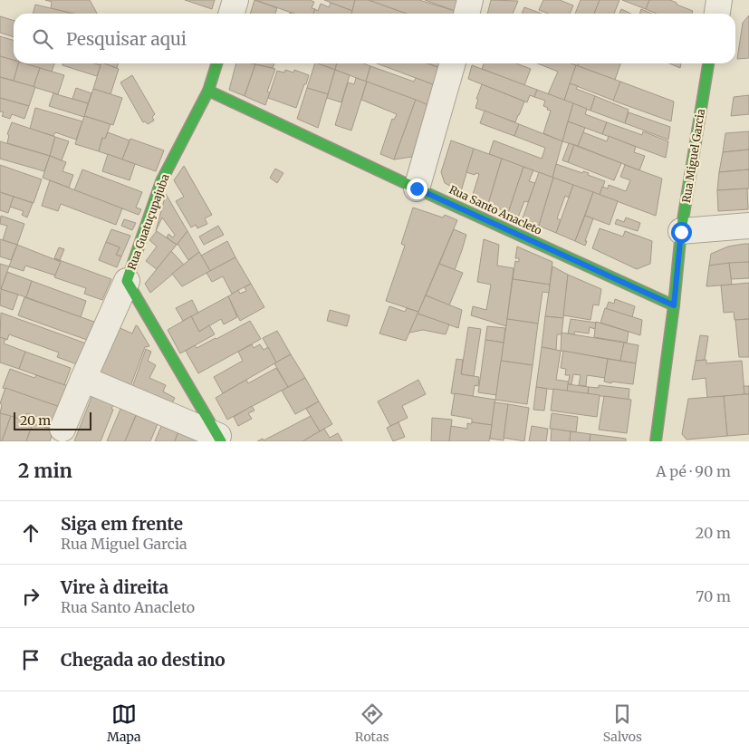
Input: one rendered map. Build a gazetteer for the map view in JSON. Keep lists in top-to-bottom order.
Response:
{
  "streets": {
    "street": ["Rua Miguel Garcia", "Rua Santo Anacleto", "Rua Guatuçupajuba"]
  },
  "crossings": [
    ["Rua Miguel Garcia", "Rua Santo Anacleto"],
    ["Rua Santo Anacleto", "Rua Guatuçupajuba"]
  ],
  "scale_bar": "20 m",
  "page": {
    "search": "Pesquisar aqui",
    "scale": "20 m",
    "heading": ["2 min", "A pé · 90 m"],
    "list": [
      ["Siga em frente", "Rua Miguel Garcia", "20 m"],
      ["Vire à direita", "Rua Santo Anacleto", "70 m"],
      "Chegada ao destino"
    ],
    "nav": ["Mapa", "Rotas", "Salvos"]
  }
}
